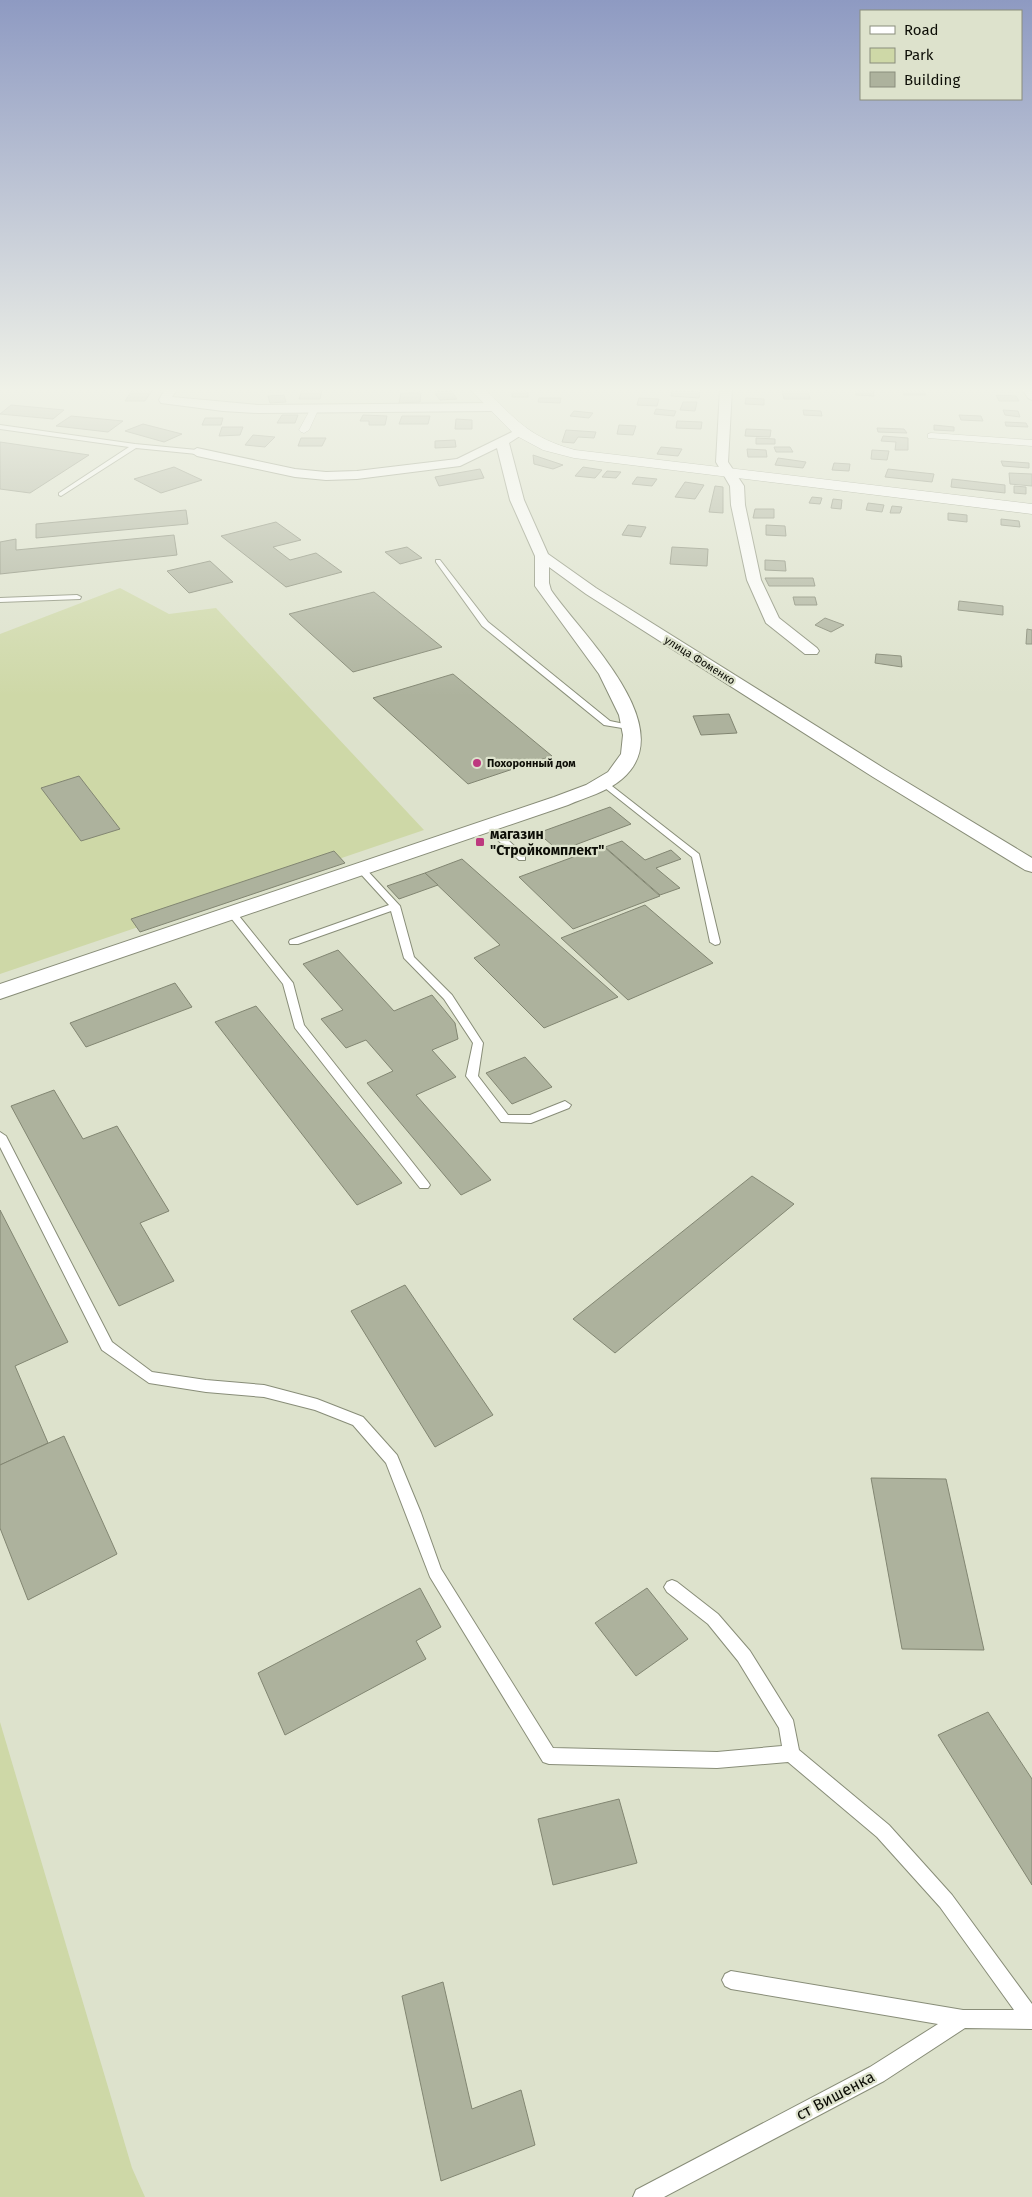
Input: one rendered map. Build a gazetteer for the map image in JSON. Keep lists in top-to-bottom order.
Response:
{
  "streets": {
    "street": ["улица Фоменко"],
    "lane": ["ст Вишенка"]
  },
  "places": {
    "other": ["Похоронный дом"],
    "transit": ["магазин \"Стройкомплект\""]
  },
  "legend": ["Road", "Park", "Building"]
}
